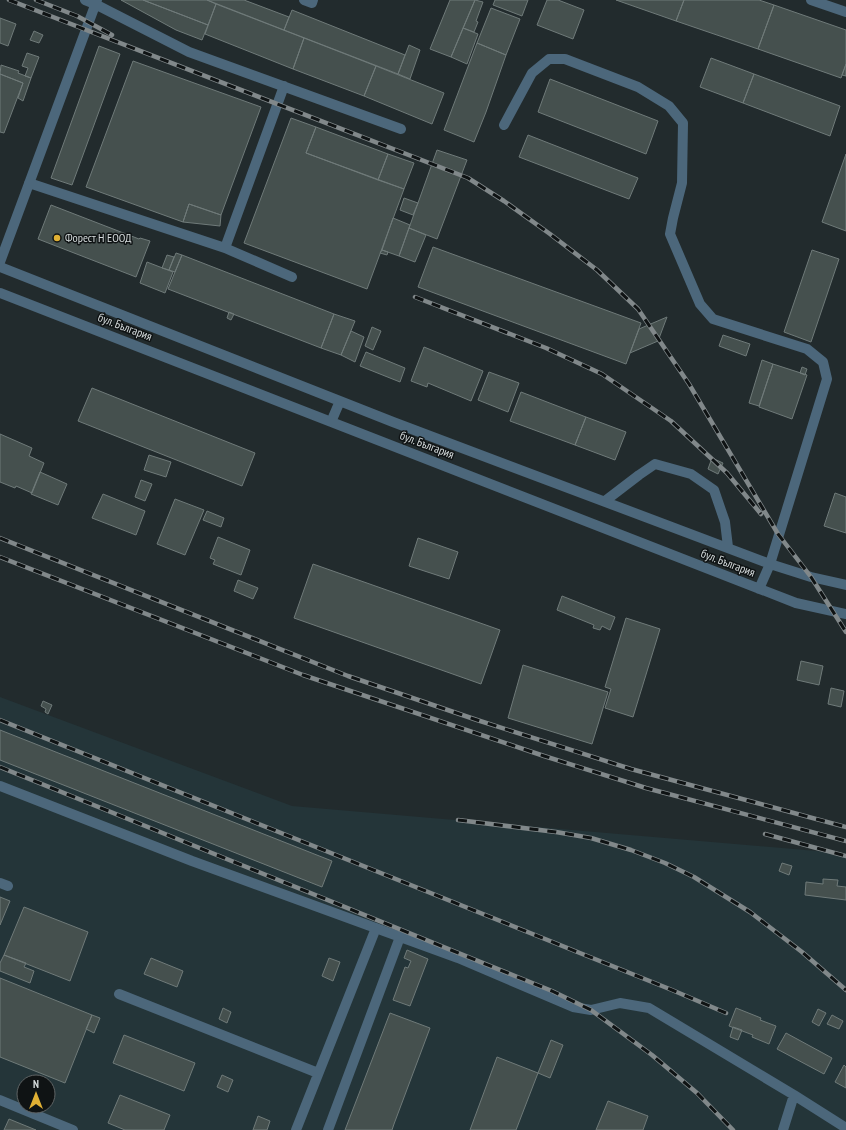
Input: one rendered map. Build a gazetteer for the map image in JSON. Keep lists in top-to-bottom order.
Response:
{
  "streets": {
    "street": ["бул. България"]
  },
  "places": ["Форест Н ЕООД"],
  "north": "top"
}
